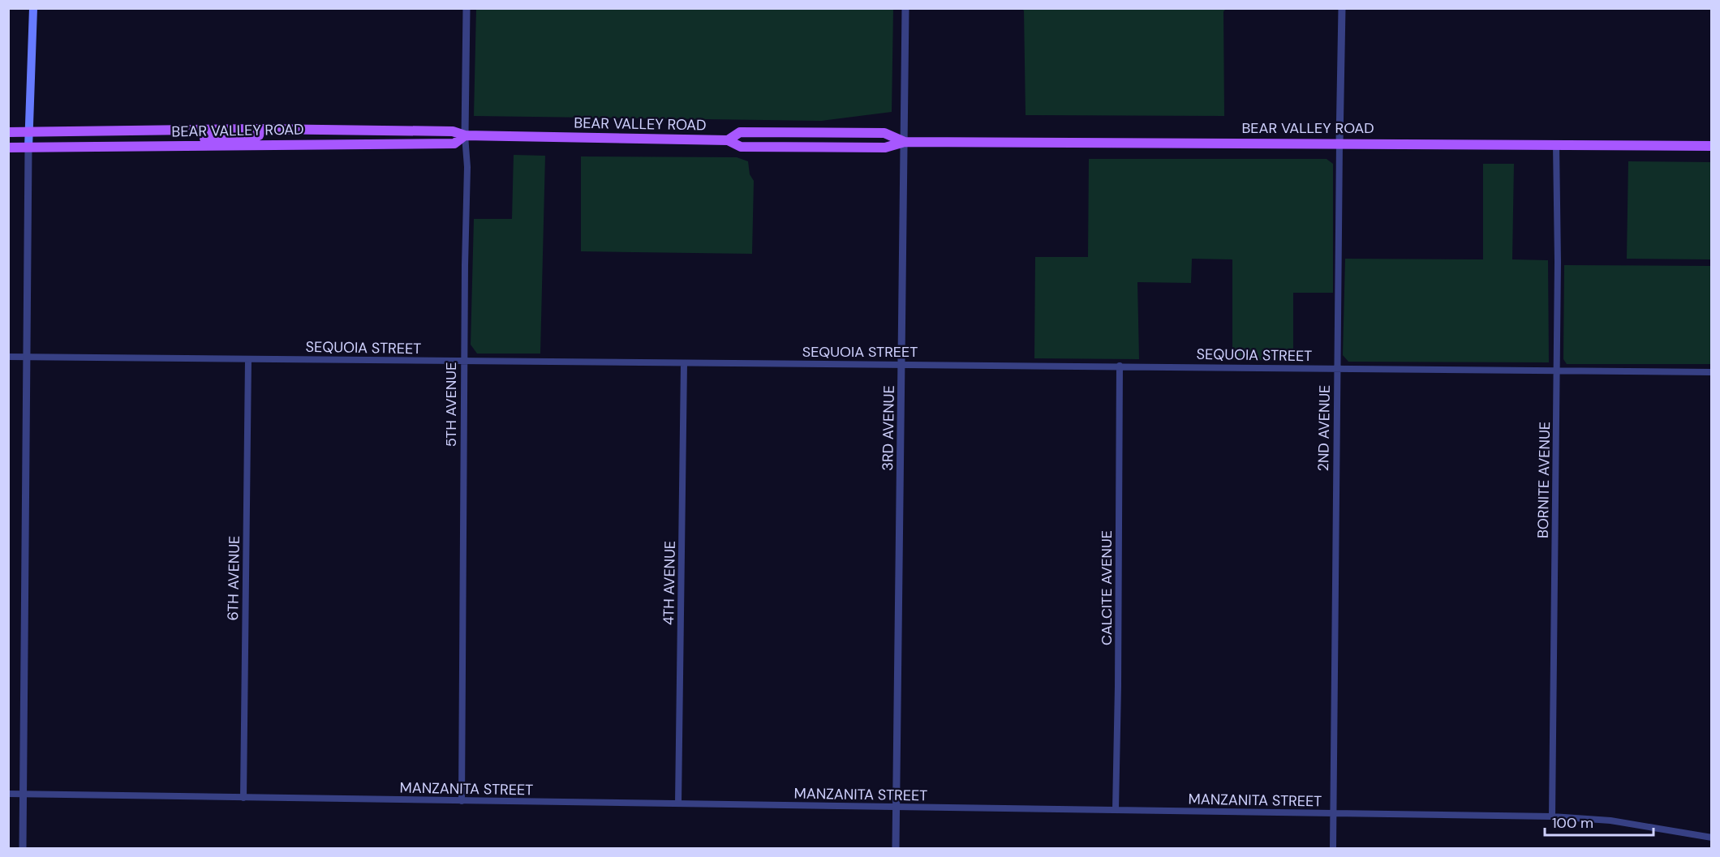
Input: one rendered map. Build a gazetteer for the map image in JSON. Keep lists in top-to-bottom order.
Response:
{
  "streets": {
    "main road": ["BEAR VALLEY ROAD"],
    "street": [
      "SEQUOIA STREET",
      "5TH AVENUE",
      "3RD AVENUE",
      "2ND AVENUE",
      "BORNITE AVENUE",
      "6TH AVENUE",
      "4TH AVENUE",
      "CALCITE AVENUE",
      "MANZANITA STREET"
    ]
  },
  "crossings": [
    ["BEAR VALLEY ROAD", "5TH AVENUE"],
    ["BEAR VALLEY ROAD", "3RD AVENUE"],
    ["BEAR VALLEY ROAD", "2ND AVENUE"],
    ["BEAR VALLEY ROAD", "BORNITE AVENUE"],
    ["SEQUOIA STREET", "5TH AVENUE"],
    ["SEQUOIA STREET", "3RD AVENUE"],
    ["SEQUOIA STREET", "2ND AVENUE"],
    ["SEQUOIA STREET", "BORNITE AVENUE"],
    ["SEQUOIA STREET", "6TH AVENUE"],
    ["SEQUOIA STREET", "4TH AVENUE"],
    ["SEQUOIA STREET", "CALCITE AVENUE"],
    ["5TH AVENUE", "MANZANITA STREET"],
    ["3RD AVENUE", "MANZANITA STREET"],
    ["2ND AVENUE", "MANZANITA STREET"],
    ["BORNITE AVENUE", "MANZANITA STREET"],
    ["6TH AVENUE", "MANZANITA STREET"],
    ["4TH AVENUE", "MANZANITA STREET"],
    ["CALCITE AVENUE", "MANZANITA STREET"]
  ],
  "scale_bar": "100 m"
}
